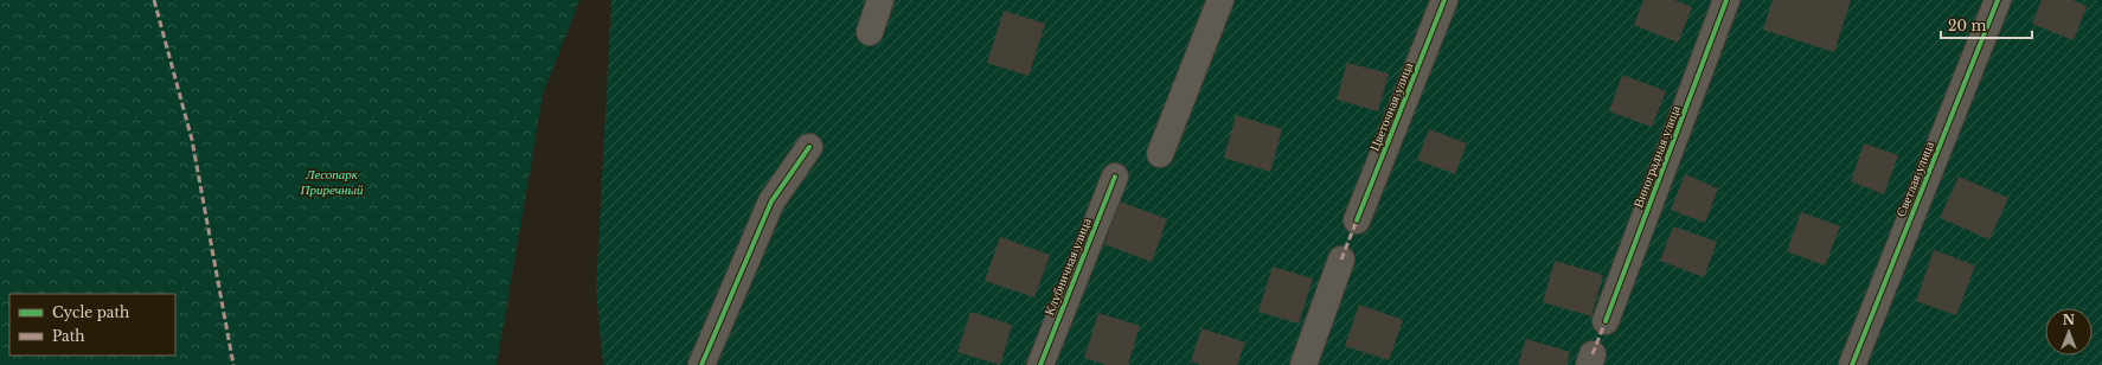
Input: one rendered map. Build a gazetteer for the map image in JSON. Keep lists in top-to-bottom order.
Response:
{
  "streets": {
    "street": [
      "Цветочная улица",
      "Виноградная улица",
      "Светлая улица",
      "Клубничная улица"
    ]
  },
  "parks": ["Лесопарк Приречный"],
  "legend": ["Cycle path", "Path"],
  "scale_bar": "20 m",
  "north": "top"
}
